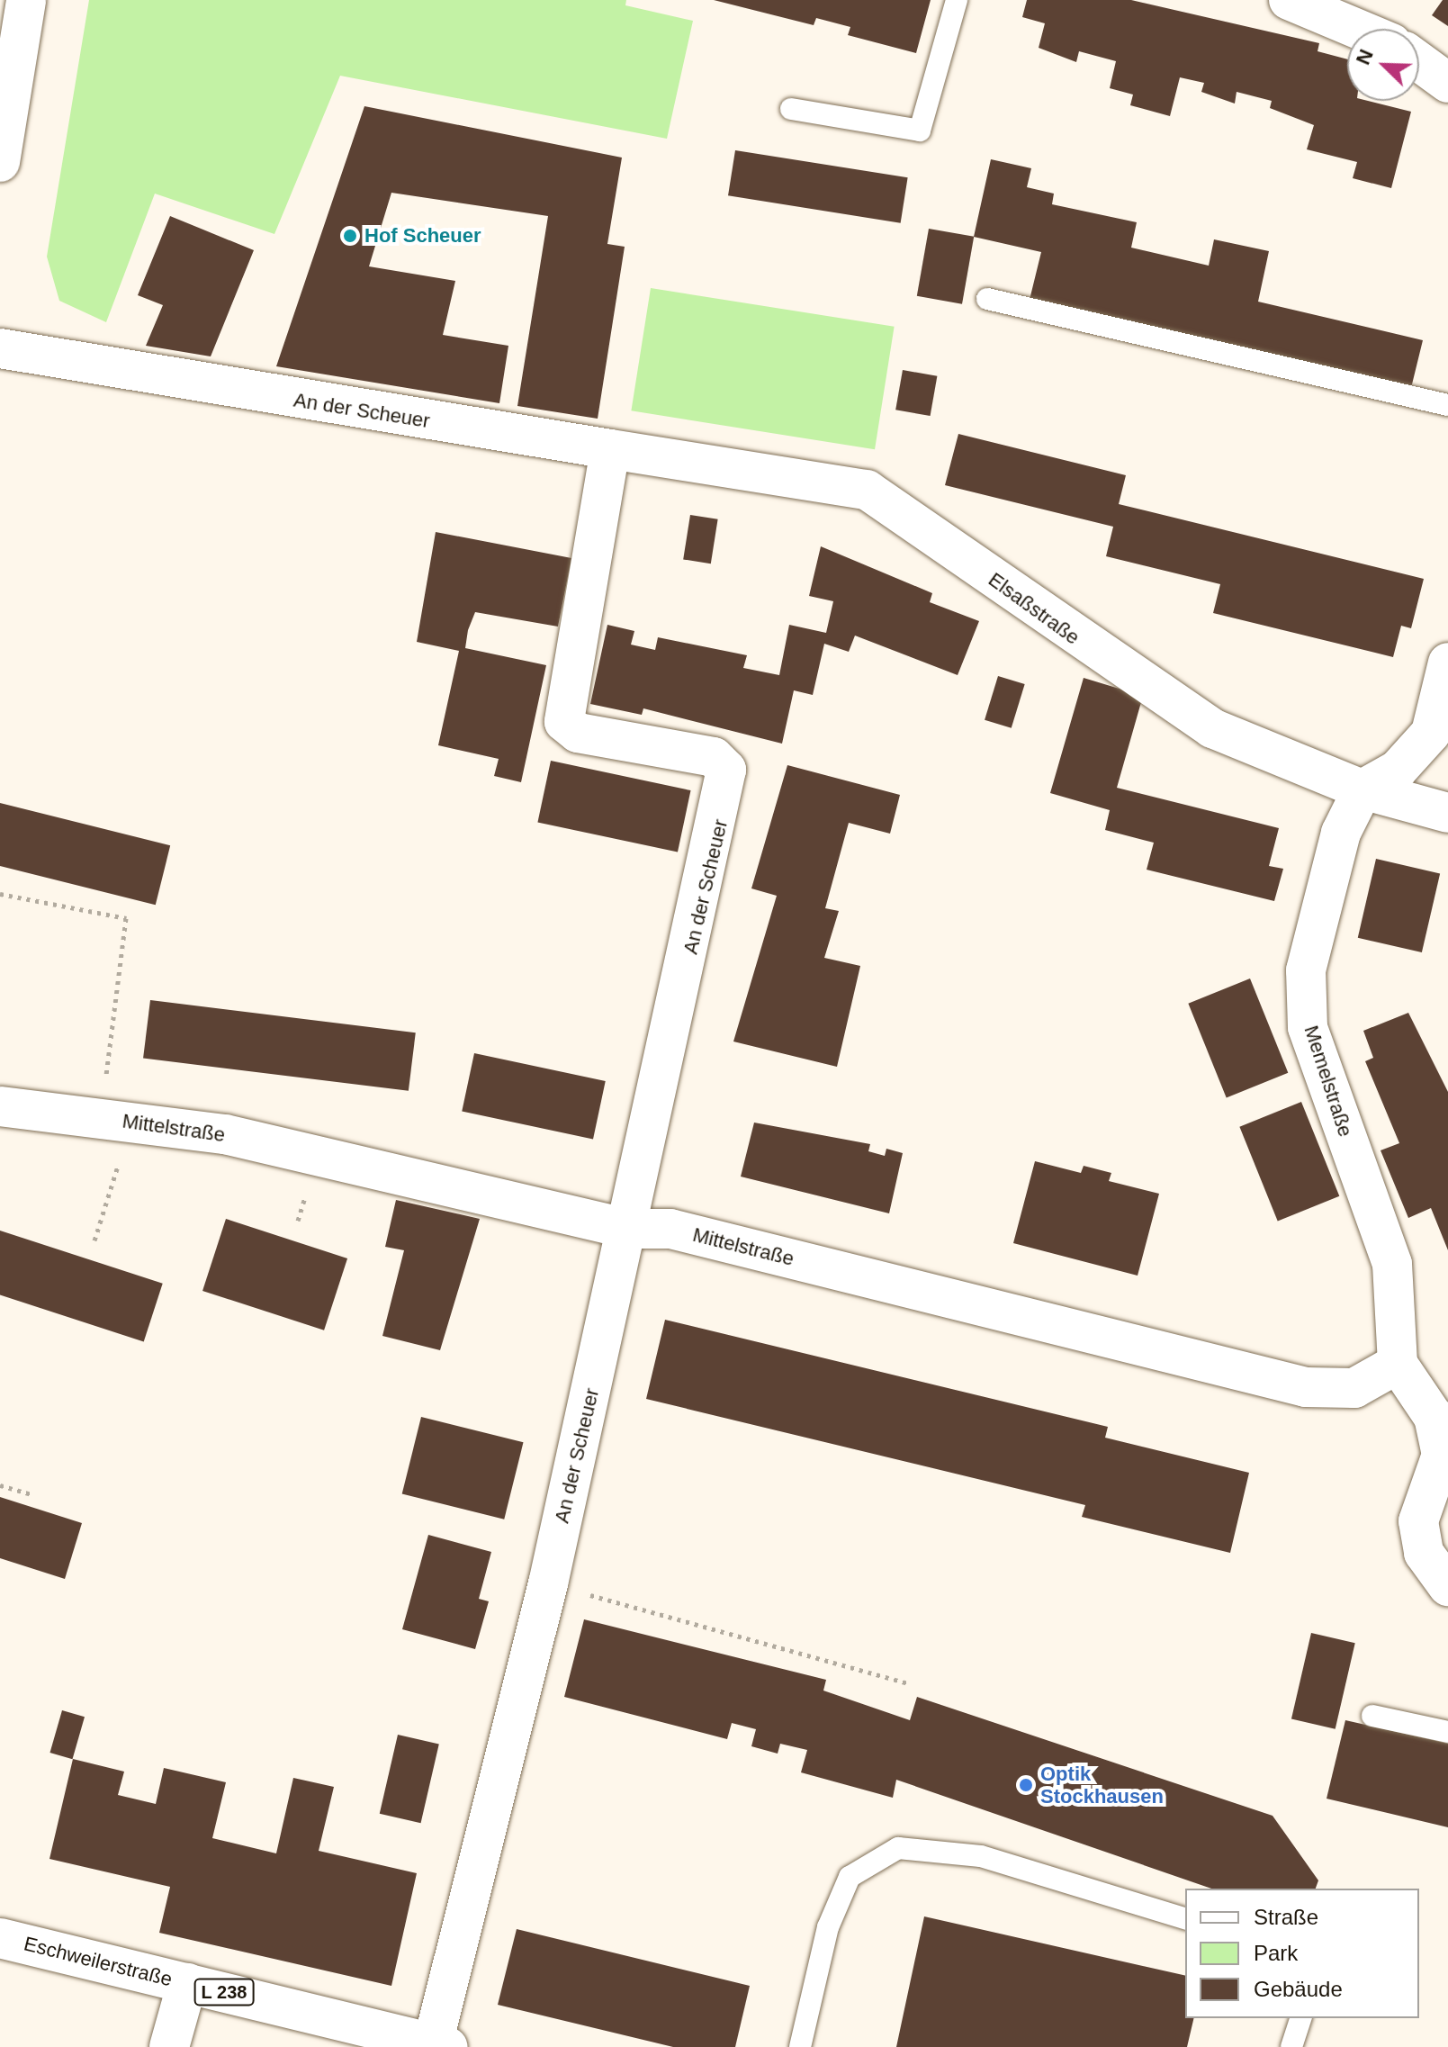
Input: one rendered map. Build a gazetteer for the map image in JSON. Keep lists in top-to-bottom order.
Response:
{
  "streets": {
    "street": [
      "An der Scheuer",
      "Elsaßstraße",
      "Memelstraße",
      "Mittelstraße",
      "Eschweilerstraße",
      "L 238"
    ]
  },
  "crossings": [
    ["An der Scheuer", "Elsaßstraße"],
    ["An der Scheuer", "Mittelstraße"],
    ["An der Scheuer", "Eschweilerstraße"],
    ["Elsaßstraße", "Memelstraße"],
    ["Memelstraße", "Mittelstraße"]
  ],
  "places": ["Hof Scheuer", "Optik Stockhausen"],
  "legend": ["Straße", "Park", "Gebäude"],
  "north": "top left"
}
